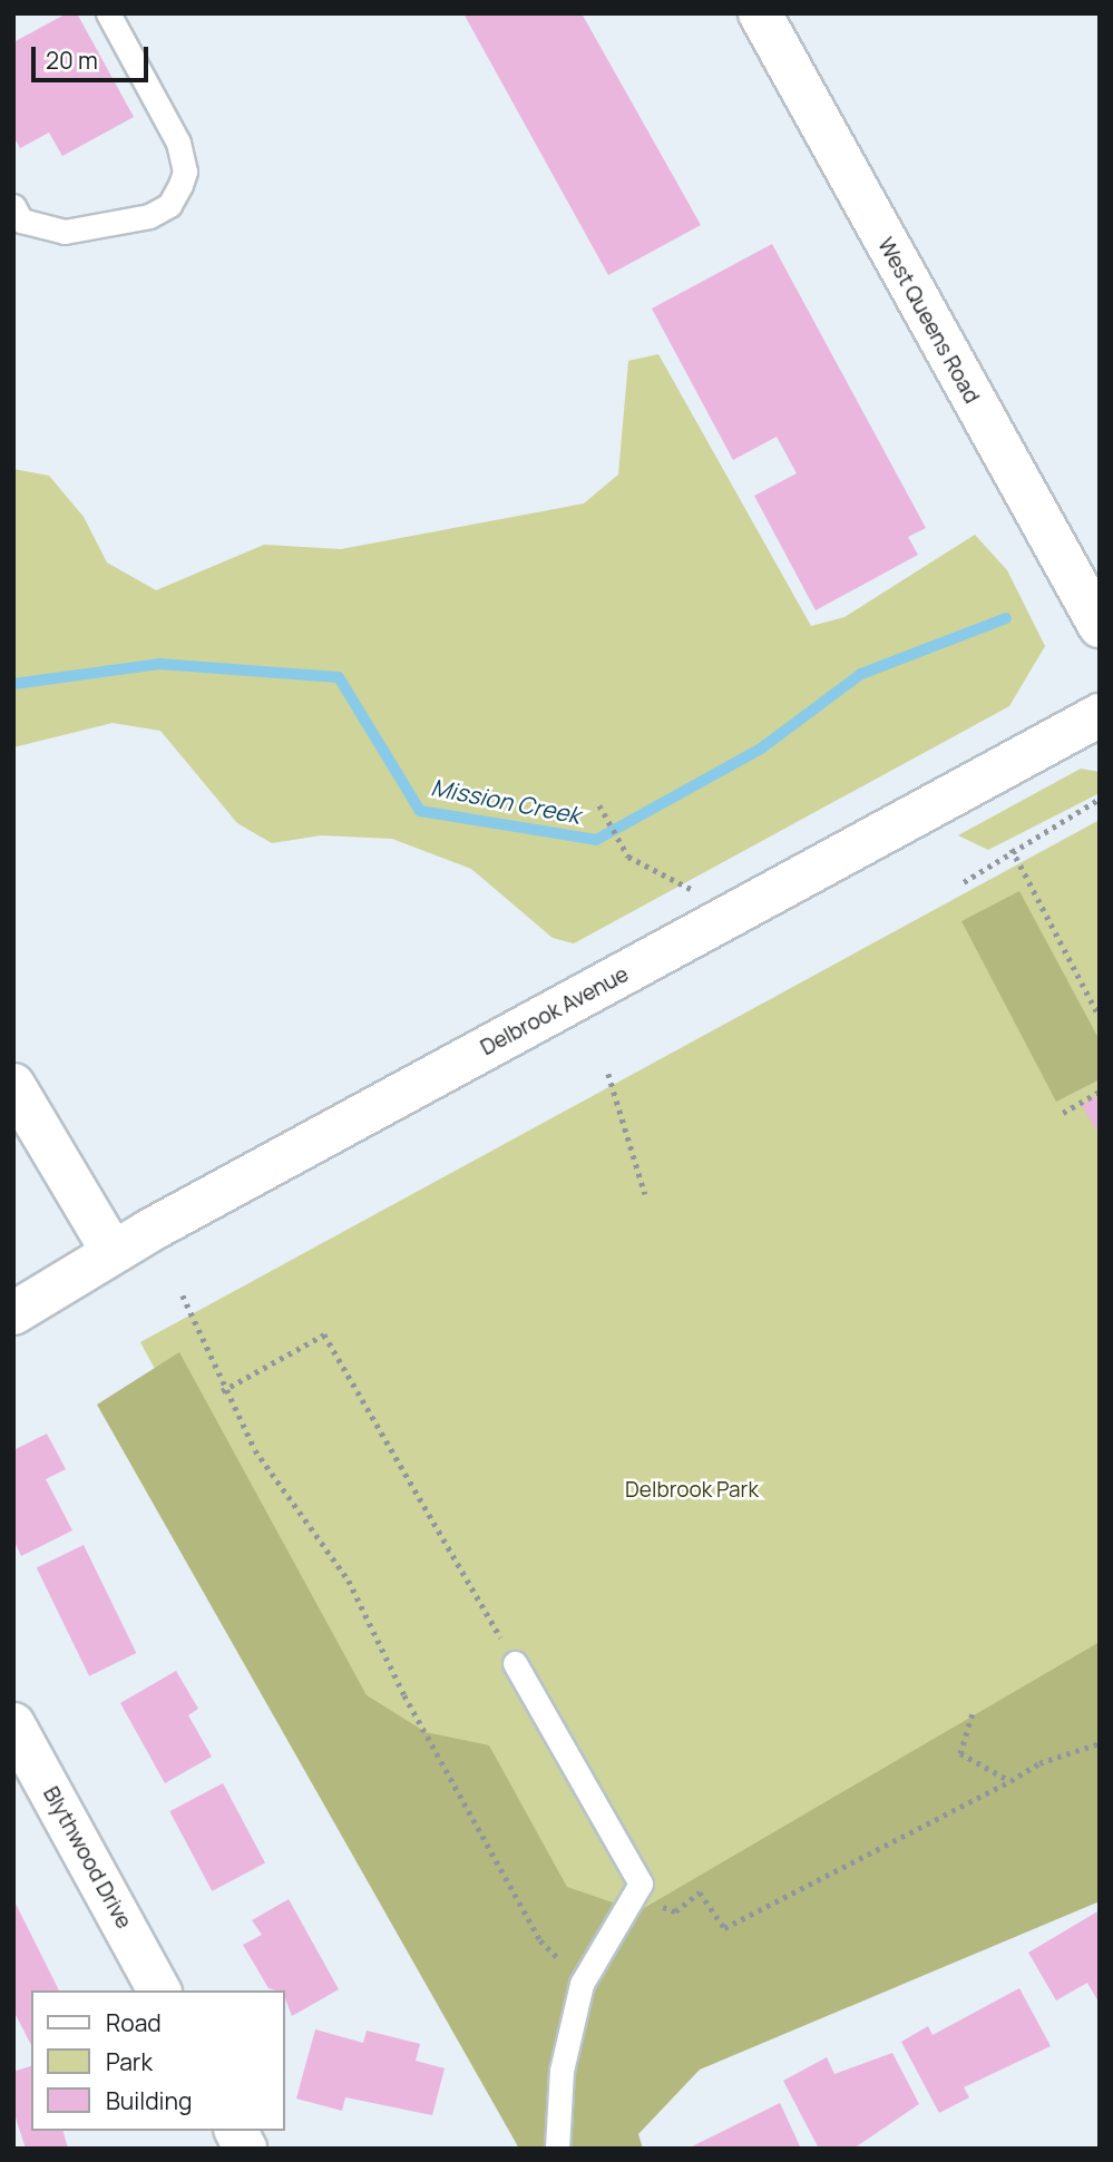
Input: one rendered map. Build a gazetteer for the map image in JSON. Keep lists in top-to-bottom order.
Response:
{
  "streets": {
    "street": ["West Queens Road", "Delbrook Avenue", "Blythwood Drive"]
  },
  "water": ["Mission Creek"],
  "parks": ["Delbrook Park"],
  "legend": ["Road", "Park", "Building"],
  "scale_bar": "20 m"
}
